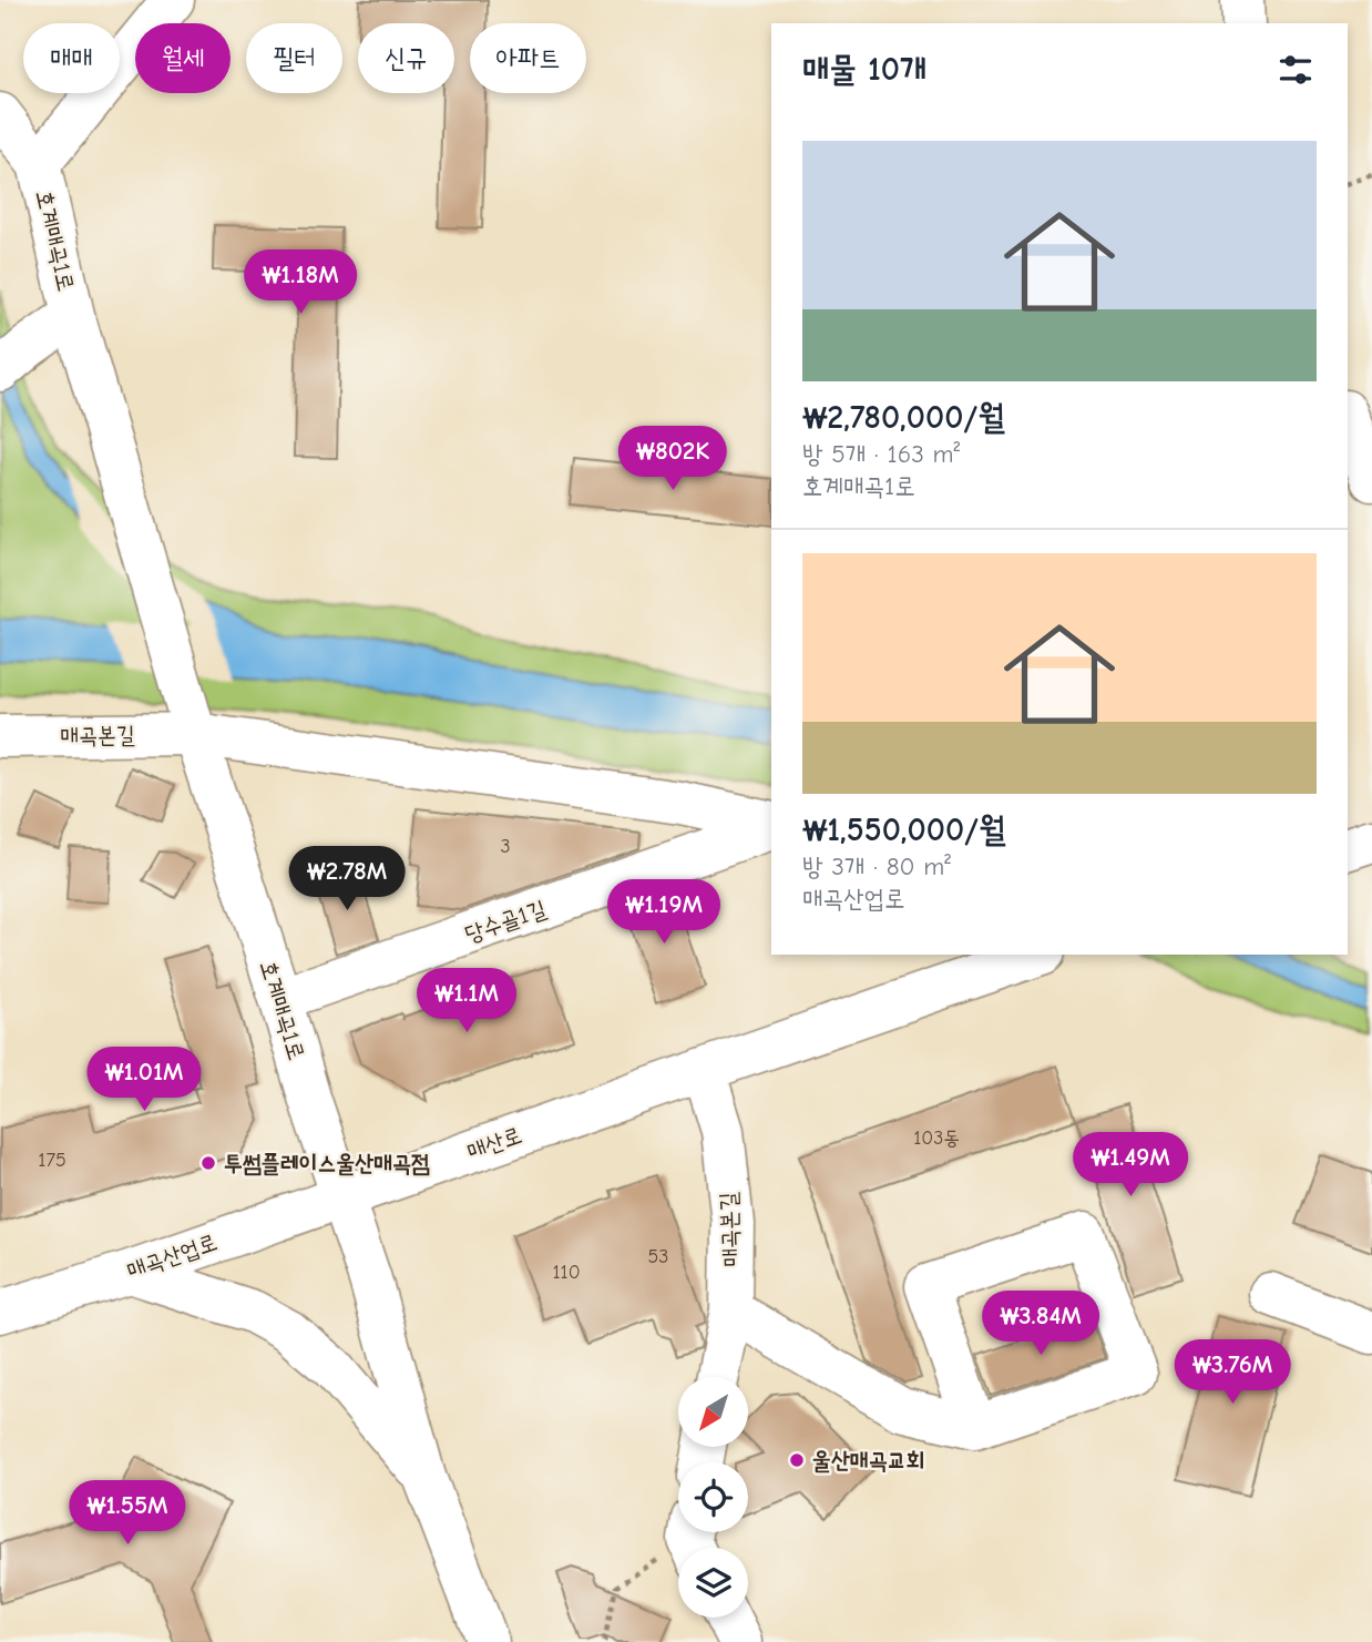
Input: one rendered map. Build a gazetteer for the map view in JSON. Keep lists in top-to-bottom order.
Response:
{
  "streets": {
    "street": [
      "호계매곡1로",
      "매곡본길",
      "당수골1길",
      "매산로",
      "매곡산업로"
    ]
  },
  "crossings": [
    ["호계매곡1로", "매곡본길"],
    ["호계매곡1로", "당수골1길"],
    ["호계매곡1로", "매산로"],
    ["호계매곡1로", "매곡산업로"],
    ["매곡본길", "매산로"],
    ["매산로", "매곡산업로"]
  ],
  "places": ["투썸플레이스울산매곡점", "울산매곡교회"],
  "house_numbers": [
    "3",
    "103동",
    "175",
    "53",
    "110"
  ],
  "north": "bottom left",
  "page": {
    "chip": [
      "매매",
      "월세",
      "필터",
      "신규",
      "아파트"
    ],
    "heading": "매물 10개",
    "list": [
      {
        "name": "₩2,780,000/월",
        "note": "방 5개 · 163 m² · 호계매곡1로"
      },
      {
        "name": "₩1,550,000/월",
        "note": "방 3개 · 80 m² · 매곡산업로"
      }
    ],
    "price": [
      "₩1.18M",
      "₩802K",
      "₩2.78M",
      "₩1.19M",
      "₩1.1M",
      "₩1.01M",
      "₩1.49M",
      "₩3.84M",
      "₩3.76M",
      "₩1.55M"
    ]
  }
}
